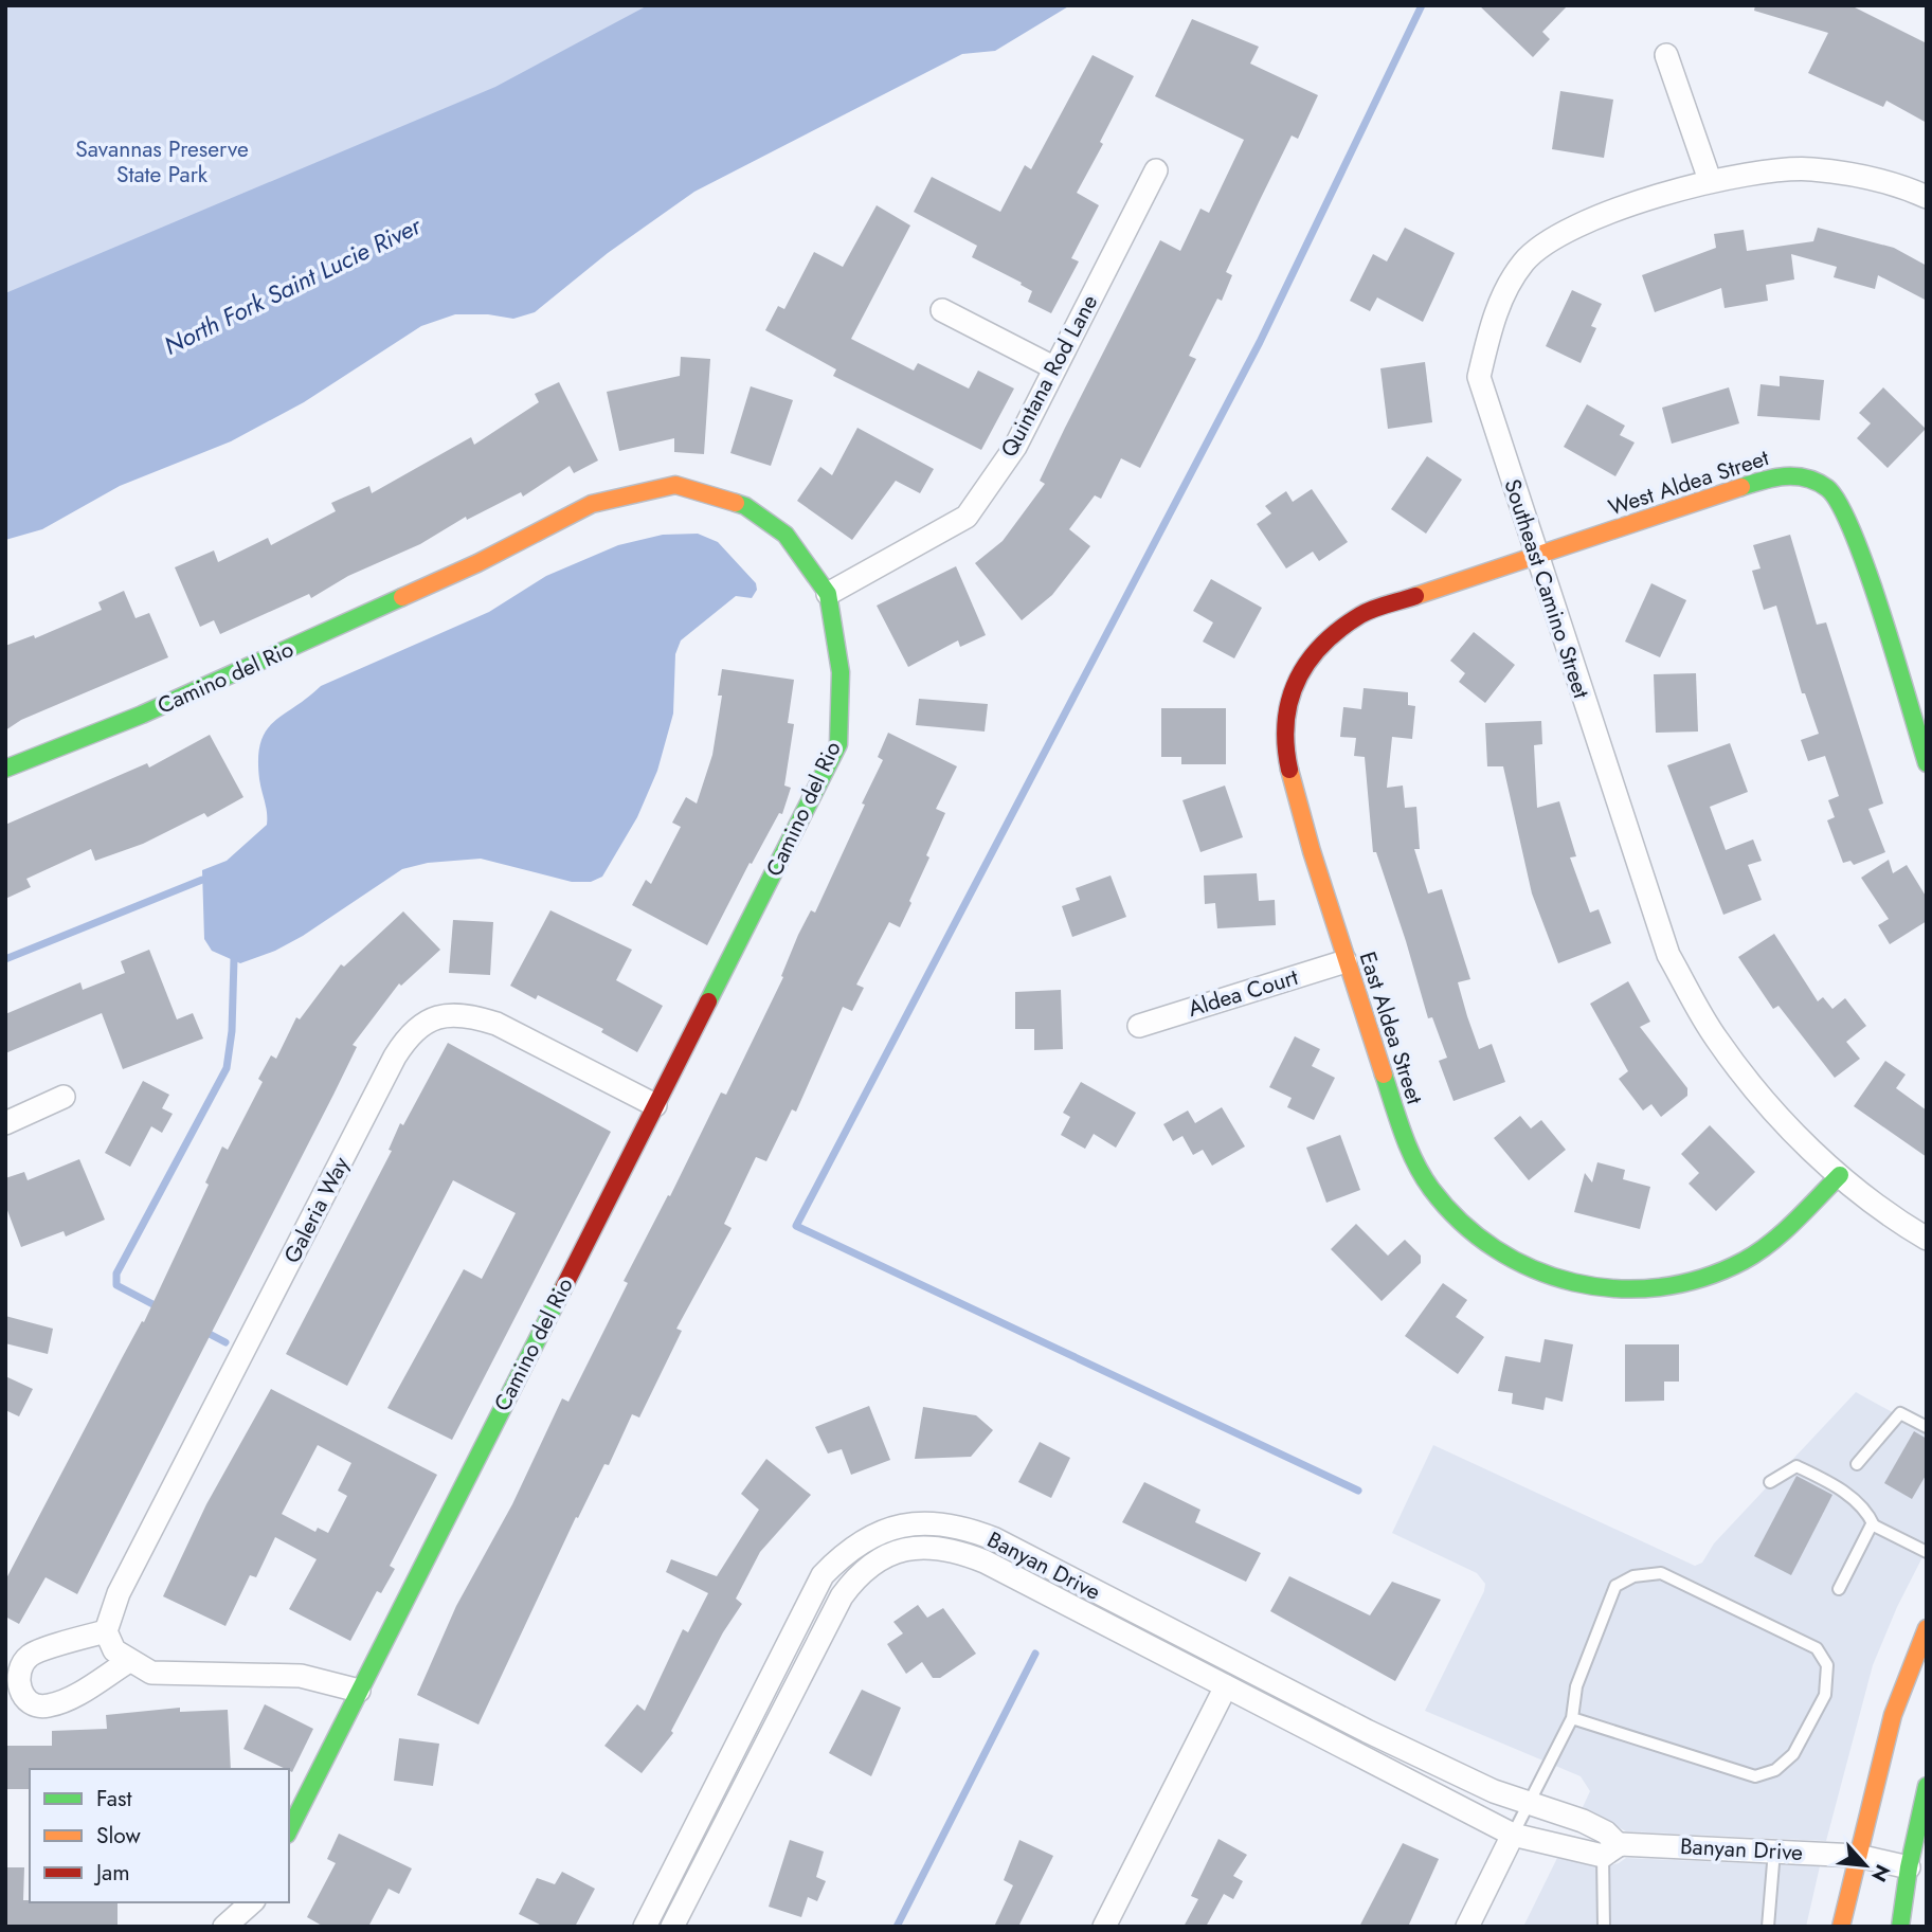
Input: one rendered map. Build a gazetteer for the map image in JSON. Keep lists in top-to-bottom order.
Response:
{
  "streets": {
    "street": [
      "Quintana Rod Lane",
      "West Aldea Street",
      "Southeast Camino Street",
      "Camino del Rio",
      "Aldea Court",
      "East Aldea Street",
      "Galeria Way",
      "Banyan Drive"
    ]
  },
  "crossings": [
    ["Quintana Rod Lane", "Camino del Rio"],
    ["West Aldea Street", "Southeast Camino Street"],
    ["West Aldea Street", "East Aldea Street"],
    ["Southeast Camino Street", "East Aldea Street"],
    ["Camino del Rio", "Galeria Way"],
    ["Aldea Court", "East Aldea Street"]
  ],
  "water": ["North Fork Saint Lucie River"],
  "parks": ["Savannas Preserve State Park"],
  "legend": ["Fast", "Slow", "Jam"],
  "north": "bottom right"
}
